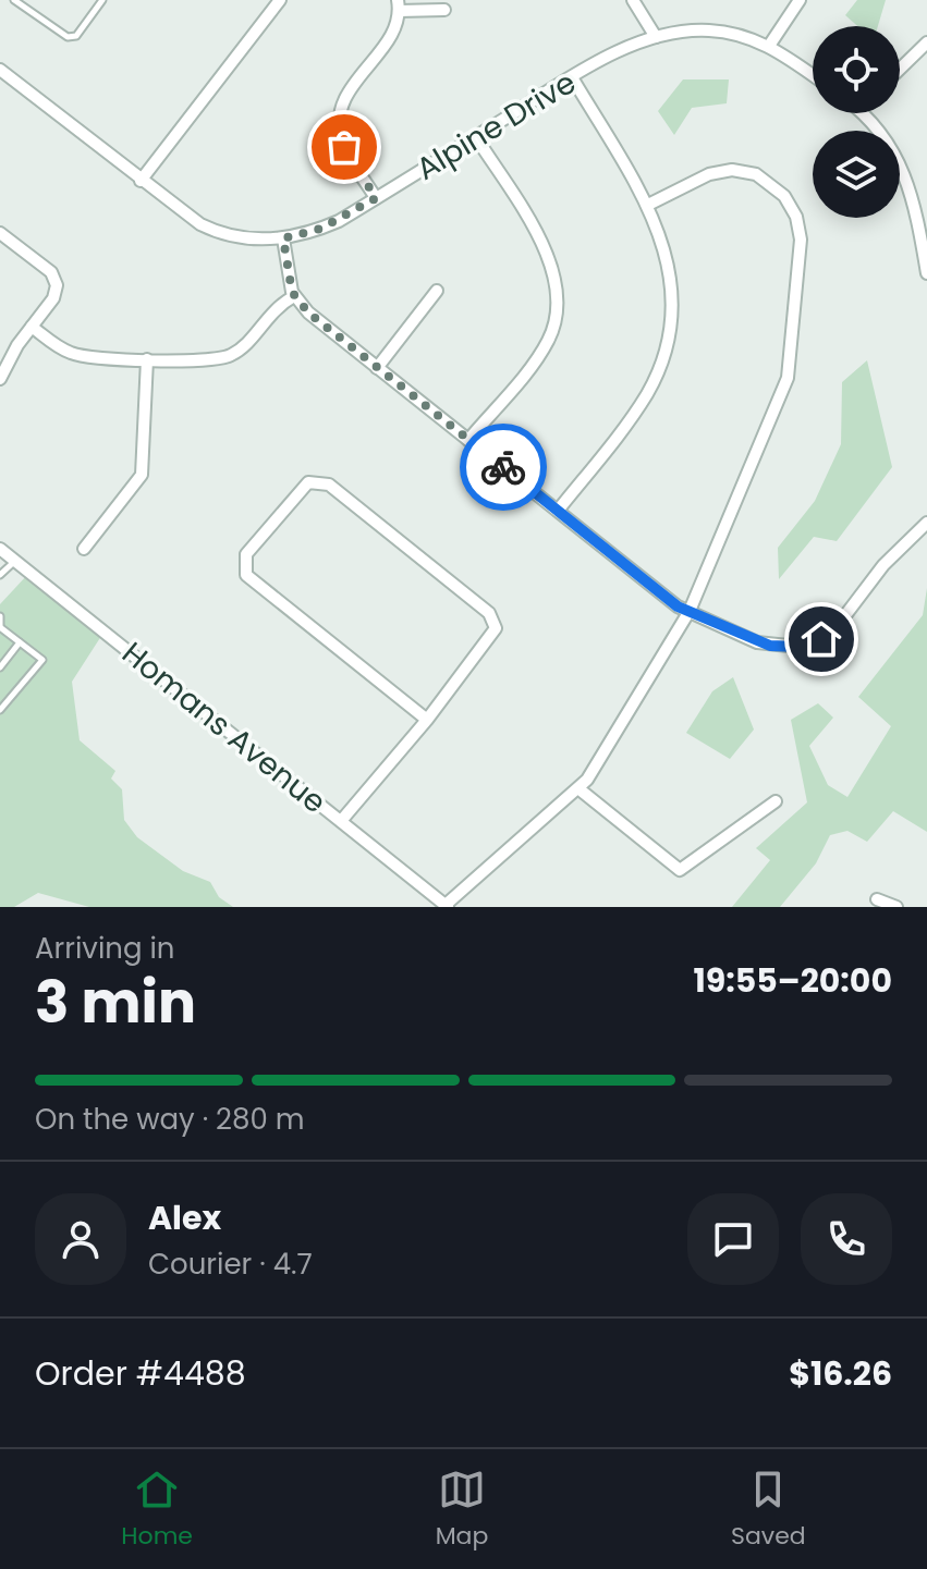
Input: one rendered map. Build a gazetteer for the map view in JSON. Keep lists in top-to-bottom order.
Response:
{
  "streets": {
    "street": ["Alpine Drive", "Homans Avenue"]
  },
  "page": {
    "heading": ["3 min", "Arriving in", "19:55–20:00"],
    "panel": [
      "Alex",
      "Courier · 4.7",
      "Order #4488",
      "$16.26"
    ],
    "bar": "On the way · 280 m",
    "tabs": ["Home", "Map", "Saved"]
  }
}
